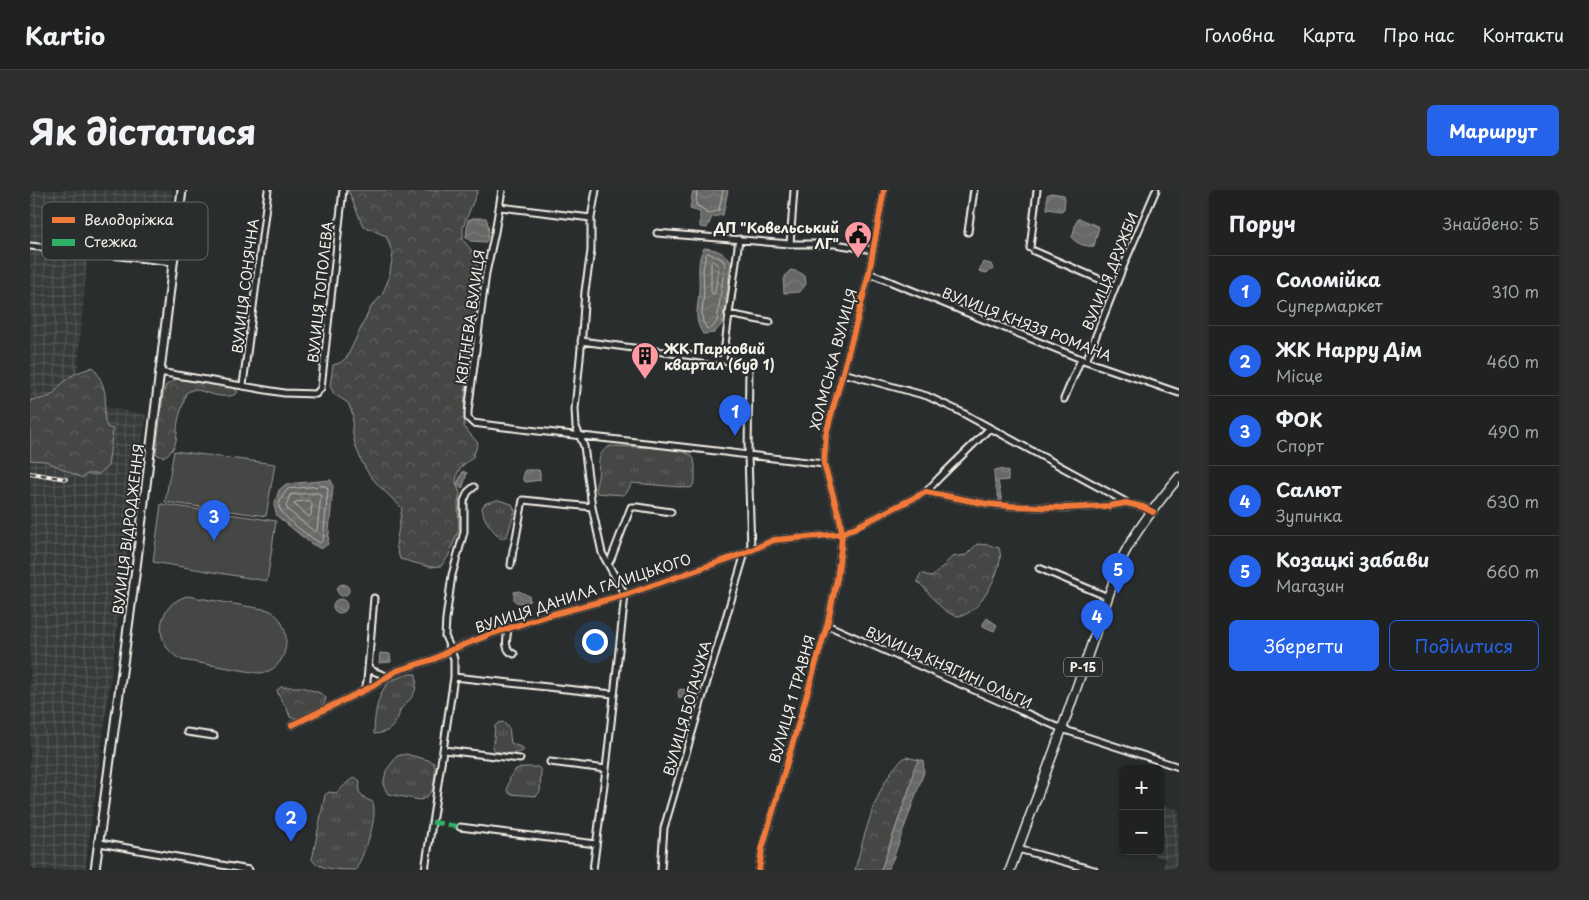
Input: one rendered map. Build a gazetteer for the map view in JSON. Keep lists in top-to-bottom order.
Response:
{
  "streets": {
    "main road": ["Р-15"],
    "street": [
      "ВУЛИЦЯ ДРУЖБИ",
      "ВУЛИЦЯ СОНЯЧНА",
      "ВУЛИЦЯ ТОПОЛЕВА",
      "КВІТНЕВА ВУЛИЦЯ",
      "ВУЛИЦЯ КНЯЗЯ РОМАНА",
      "ХОЛМСЬКА ВУЛИЦЯ",
      "ВУЛИЦЯ ВІДРОДЖЕННЯ",
      "ВУЛИЦЯ ДАНИЛА ГАЛИЦЬКОГО",
      "ВУЛИЦЯ КНЯГИНІ ОЛЬГИ",
      "ВУЛИЦЯ 1 ТРАВНЯ",
      "ВУЛИЦЯ БОГАЧУКА"
    ]
  },
  "crossings": [
    ["ВУЛИЦЯ ДРУЖБИ", "ВУЛИЦЯ КНЯЗЯ РОМАНА"],
    ["ВУЛИЦЯ СОНЯЧНА", "ВУЛИЦЯ ТОПОЛЕВА"],
    ["ВУЛИЦЯ КНЯЗЯ РОМАНА", "ХОЛМСЬКА ВУЛИЦЯ"],
    ["ХОЛМСЬКА ВУЛИЦЯ", "ВУЛИЦЯ ДАНИЛА ГАЛИЦЬКОГО"],
    ["ХОЛМСЬКА ВУЛИЦЯ", "ВУЛИЦЯ 1 ТРАВНЯ"],
    ["ВУЛИЦЯ ДАНИЛА ГАЛИЦЬКОГО", "ВУЛИЦЯ 1 ТРАВНЯ"],
    ["ВУЛИЦЯ ДАНИЛА ГАЛИЦЬКОГО", "ВУЛИЦЯ БОГАЧУКА"],
    ["ВУЛИЦЯ КНЯГИНІ ОЛЬГИ", "Р-15"],
    ["ВУЛИЦЯ КНЯГИНІ ОЛЬГИ", "ВУЛИЦЯ 1 ТРАВНЯ"]
  ],
  "places": {
    "public building": ["ДП \"Ковельський ЛГ\""],
    "building": ["ЖК Парковий квартал (буд 1)"]
  },
  "legend": ["Велодоріжка", "Стежка"],
  "page": {
    "header": "Kartio",
    "nav": [
      "Головна",
      "Карта",
      "Про нас",
      "Контакти"
    ],
    "title": "Як дістатися",
    "buttons": [
      "Маршрут",
      ["Зберегти", "Поділитися"]
    ],
    "heading": ["Поруч", "Знайдено: 5"],
    "list": [
      {
        "mark": "1",
        "name": "Соломійка",
        "note": "Супермаркет",
        "value": "310 m"
      },
      {
        "mark": "2",
        "name": "ЖК Happy Дім",
        "note": "Місце",
        "value": "460 m"
      },
      {
        "mark": "3",
        "name": "ФОК",
        "note": "Спорт",
        "value": "490 m"
      },
      {
        "mark": "4",
        "name": "Салют",
        "note": "Зупинка",
        "value": "630 m"
      },
      {
        "mark": "5",
        "name": "Козацкі забави",
        "note": "Магазин",
        "value": "660 m"
      }
    ],
    "pins": [
      "1",
      "3",
      "5",
      "4",
      "2"
    ],
    "map_buttons": ["+", "−"]
  }
}
